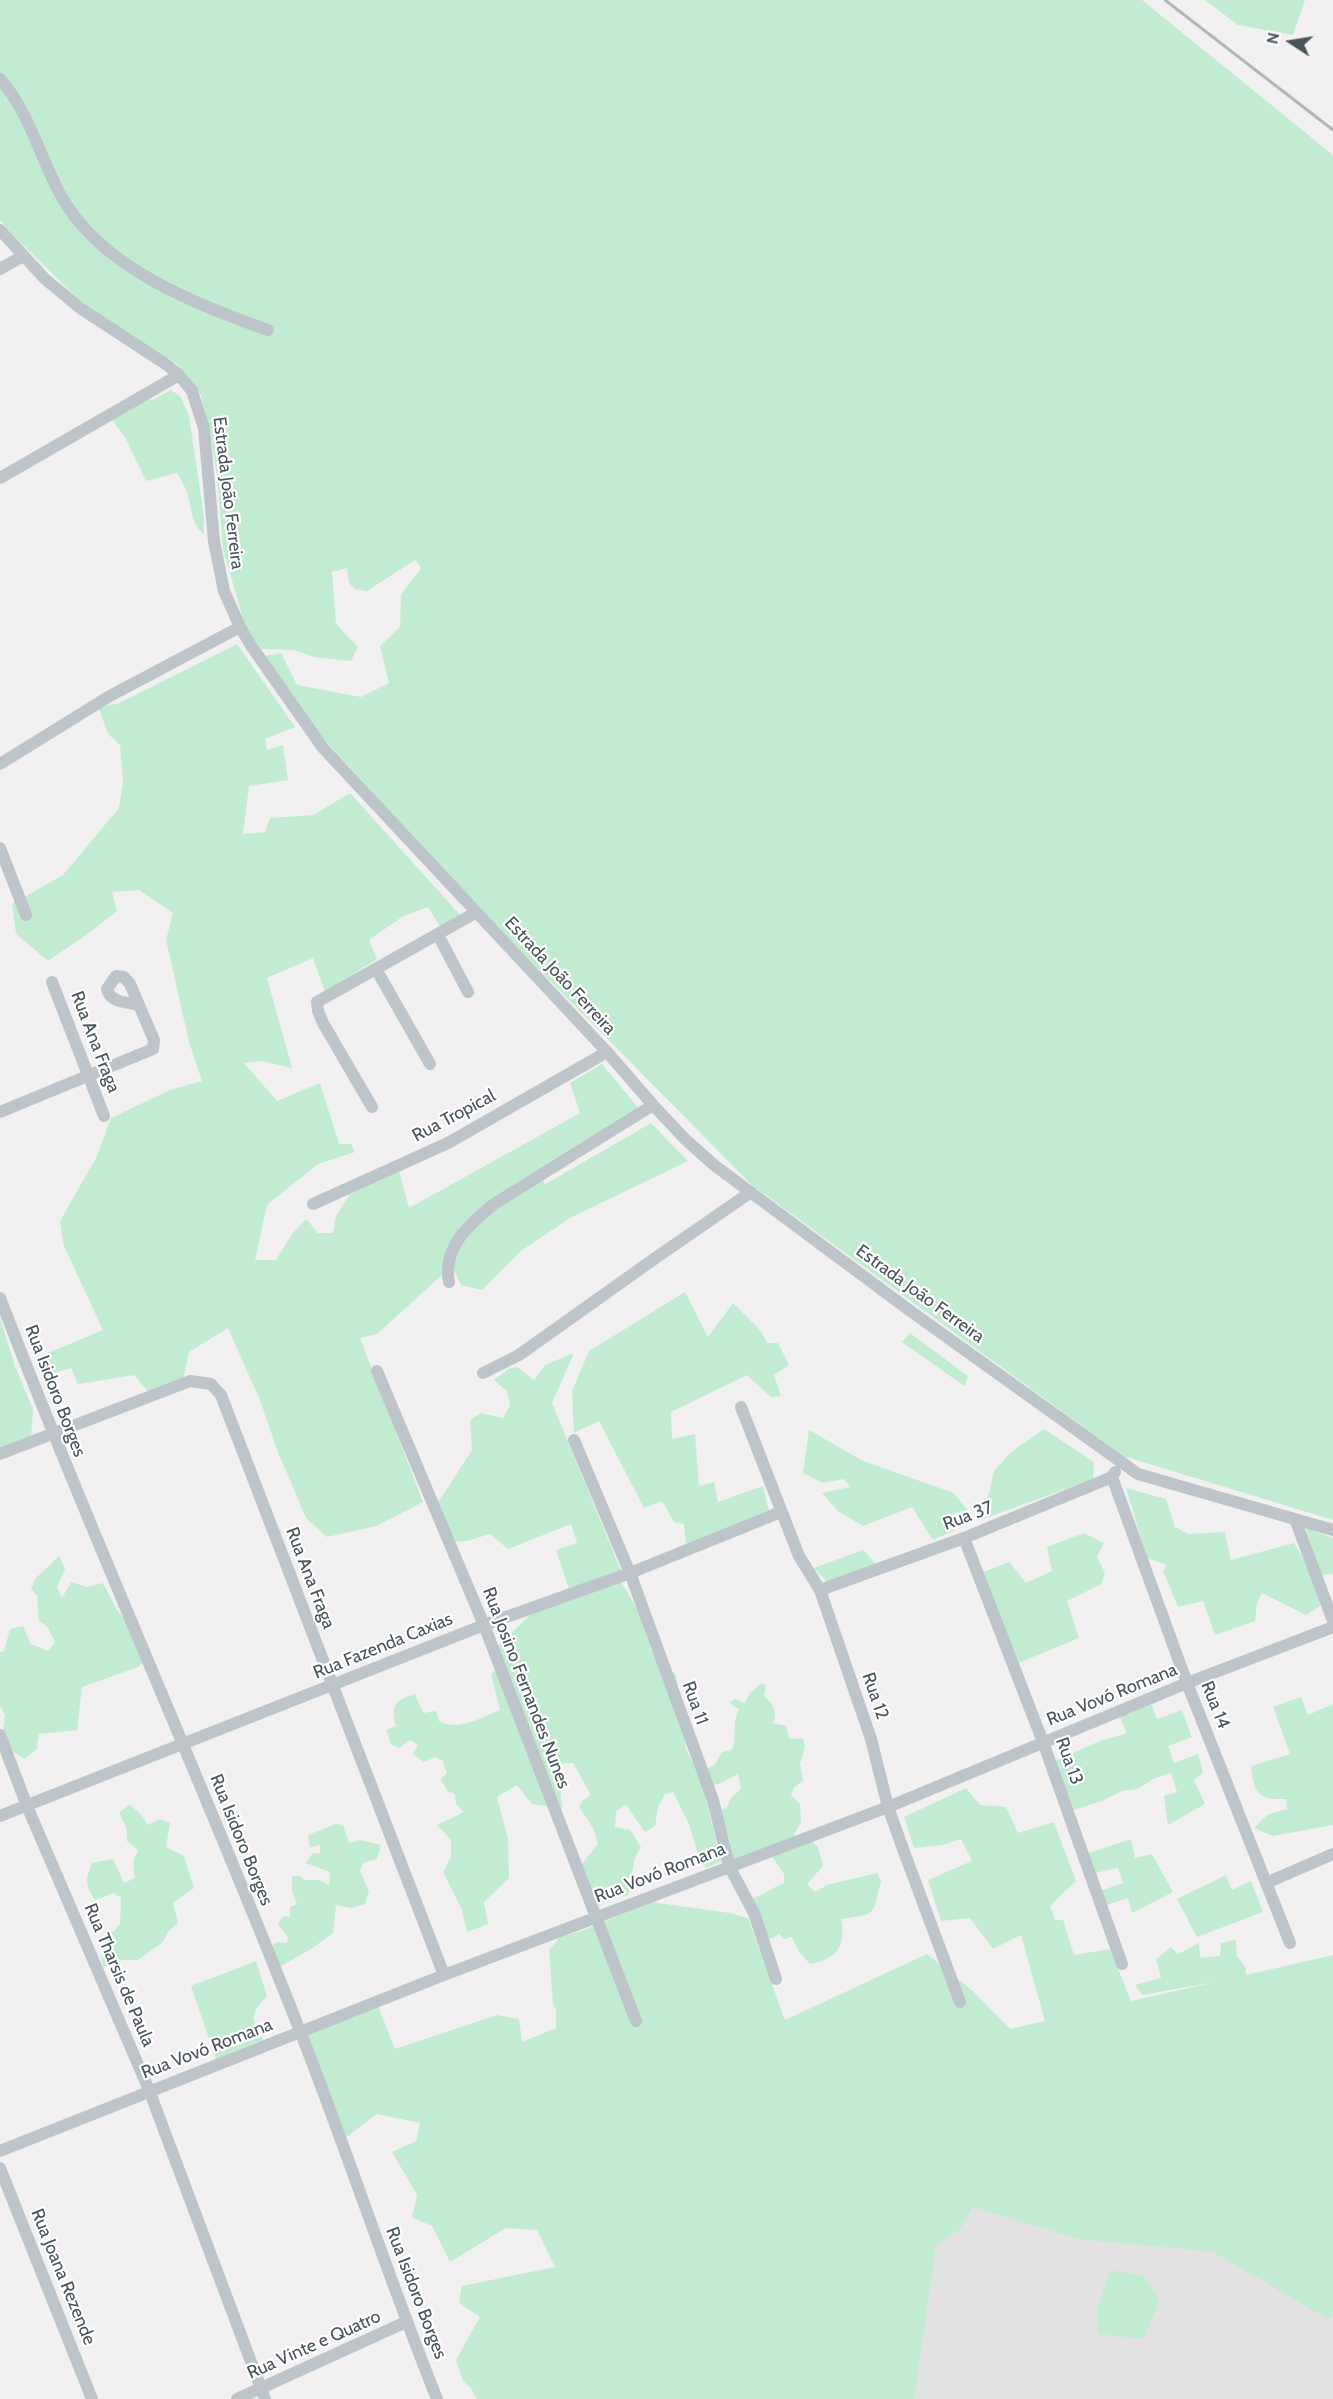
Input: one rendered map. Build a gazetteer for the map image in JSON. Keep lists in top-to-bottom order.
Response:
{
  "streets": {
    "street": [
      "Estrada João Ferreira",
      "Rua Ana Fraga",
      "Rua Tropical",
      "Rua Isidoro Borges",
      "Rua 37",
      "Rua Fazenda Caxias",
      "Rua Josino Fernandes Nunes",
      "Rua Vovó Romana",
      "Rua 12",
      "Rua 11",
      "Rua 14",
      "Rua 13",
      "Rua Tharsis de Paula",
      "Rua Joana Rezende",
      "Rua Vinte e Quatro"
    ]
  },
  "crossings": [
    ["Estrada João Ferreira", "Rua Tropical"],
    ["Rua Ana Fraga", "Rua Isidoro Borges"],
    ["Rua Ana Fraga", "Rua Fazenda Caxias"],
    ["Rua Ana Fraga", "Rua Vovó Romana"],
    ["Rua Isidoro Borges", "Rua Fazenda Caxias"],
    ["Rua Isidoro Borges", "Rua Vovó Romana"],
    ["Rua Isidoro Borges", "Rua Vinte e Quatro"],
    ["Rua 37", "Rua 12"],
    ["Rua 37", "Rua 14"],
    ["Rua 37", "Rua 13"],
    ["Rua Fazenda Caxias", "Rua Josino Fernandes Nunes"],
    ["Rua Fazenda Caxias", "Rua 12"],
    ["Rua Fazenda Caxias", "Rua 11"],
    ["Rua Fazenda Caxias", "Rua Tharsis de Paula"],
    ["Rua Josino Fernandes Nunes", "Rua Vovó Romana"],
    ["Rua Vovó Romana", "Rua 12"],
    ["Rua Vovó Romana", "Rua 11"],
    ["Rua Vovó Romana", "Rua 14"],
    ["Rua Vovó Romana", "Rua 13"],
    ["Rua Vovó Romana", "Rua Tharsis de Paula"],
    ["Rua Tharsis de Paula", "Rua Vinte e Quatro"]
  ],
  "north": "left"
}
